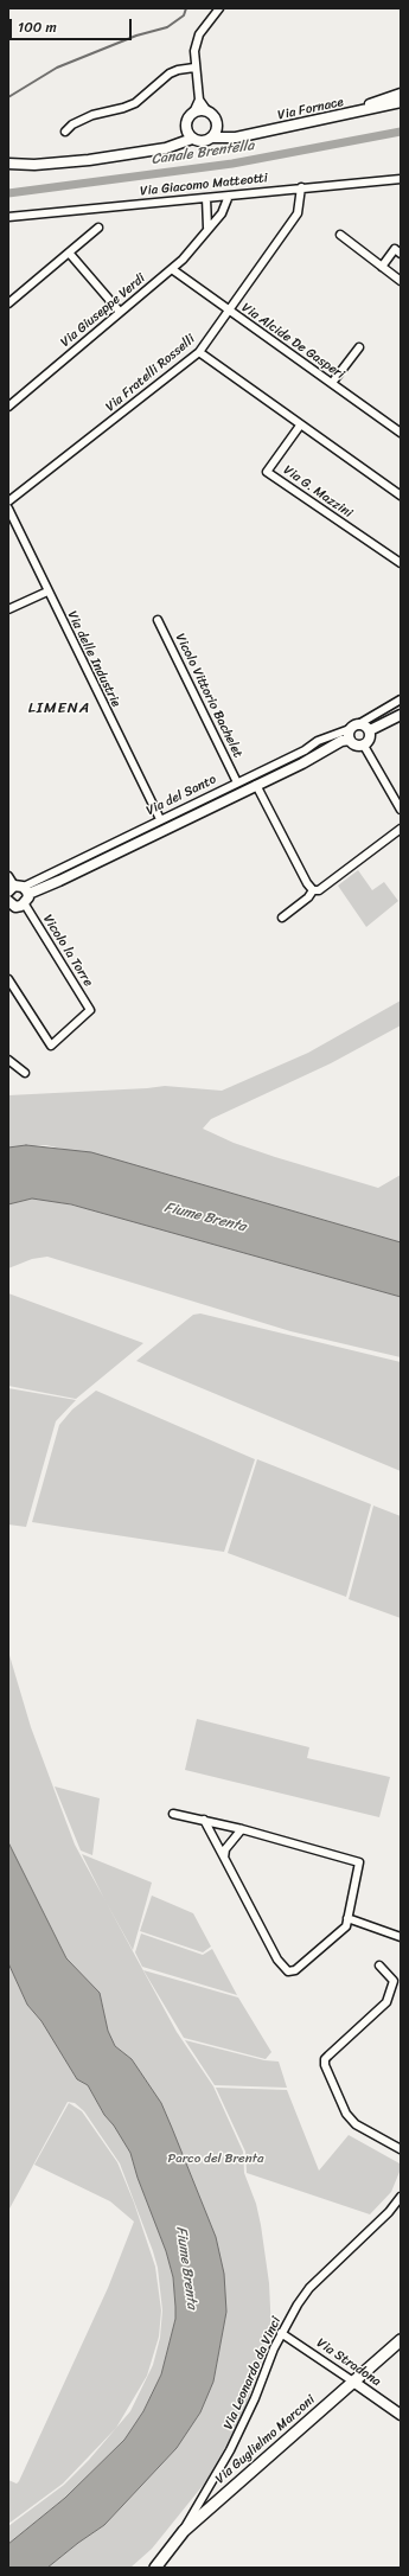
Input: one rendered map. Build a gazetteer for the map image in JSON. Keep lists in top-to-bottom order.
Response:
{
  "streets": {
    "main road": ["Via Guglielmo Marconi"],
    "street": [
      "Via Fornace",
      "Via Giacomo Matteotti",
      "Via Giuseppe Verdi",
      "Via Alcide De Gasperi",
      "Via Fratelli Rosselli",
      "Via G. Mazzini",
      "Via delle Industrie",
      "Vicolo Vittorio Bachelet",
      "Via del Santo",
      "Vicolo la Torre",
      "Via Stradona",
      "Via Leonardo da Vinci"
    ]
  },
  "crossings": [
    ["Via Giacomo Matteotti", "Via Giuseppe Verdi"],
    ["Via Giacomo Matteotti", "Via Fratelli Rosselli"],
    ["Via Giuseppe Verdi", "Via Alcide De Gasperi"],
    ["Via Alcide De Gasperi", "Via Fratelli Rosselli"],
    ["Via delle Industrie", "Via del Santo"],
    ["Vicolo Vittorio Bachelet", "Via del Santo"],
    ["Via Stradona", "Via Leonardo da Vinci"],
    ["Via Stradona", "Via Guglielmo Marconi"],
    ["Via Leonardo da Vinci", "Via Guglielmo Marconi"]
  ],
  "districts": ["LIMENA"],
  "water": ["Canale Brentella", "Fiume Brenta"],
  "parks": ["Parco del Brenta"],
  "scale_bar": "100 m"
}
